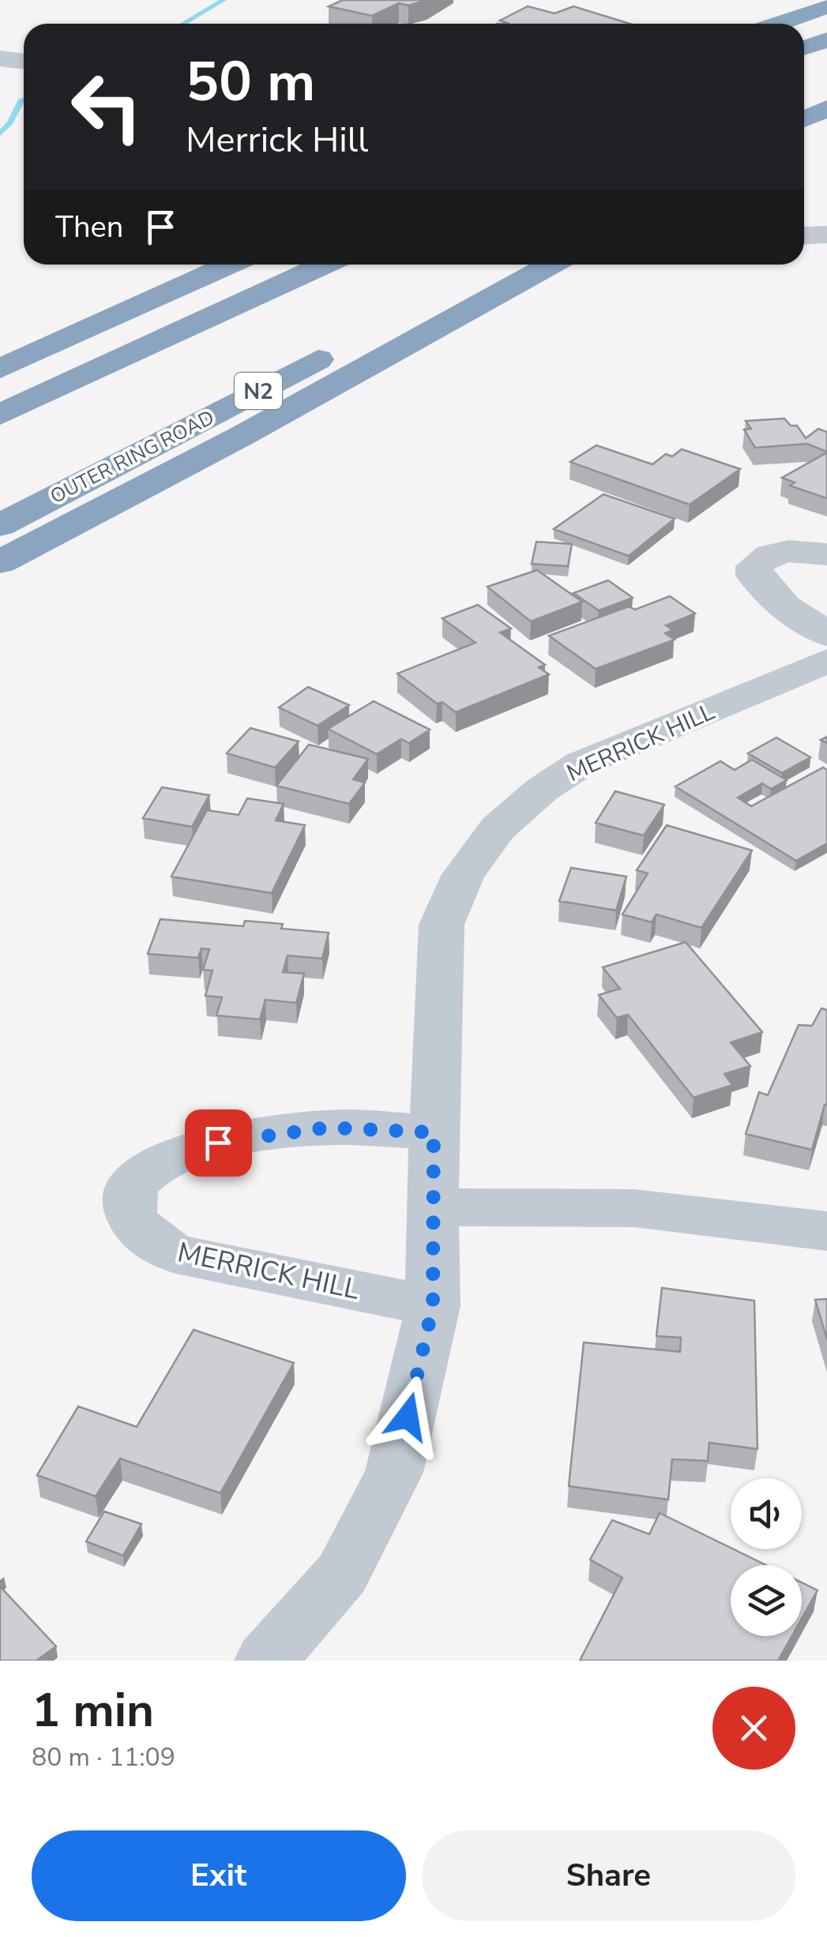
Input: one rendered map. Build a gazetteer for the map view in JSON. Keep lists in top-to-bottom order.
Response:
{
  "streets": {
    "highway": ["N2", "OUTER RING ROAD"],
    "street": ["MERRICK HILL"]
  },
  "page": {
    "turn": ["50 m", "Merrick Hill"],
    "then": "Then",
    "heading": ["1 min", "80 m · 11:09"],
    "buttons": ["Exit", "Share"]
  }
}
